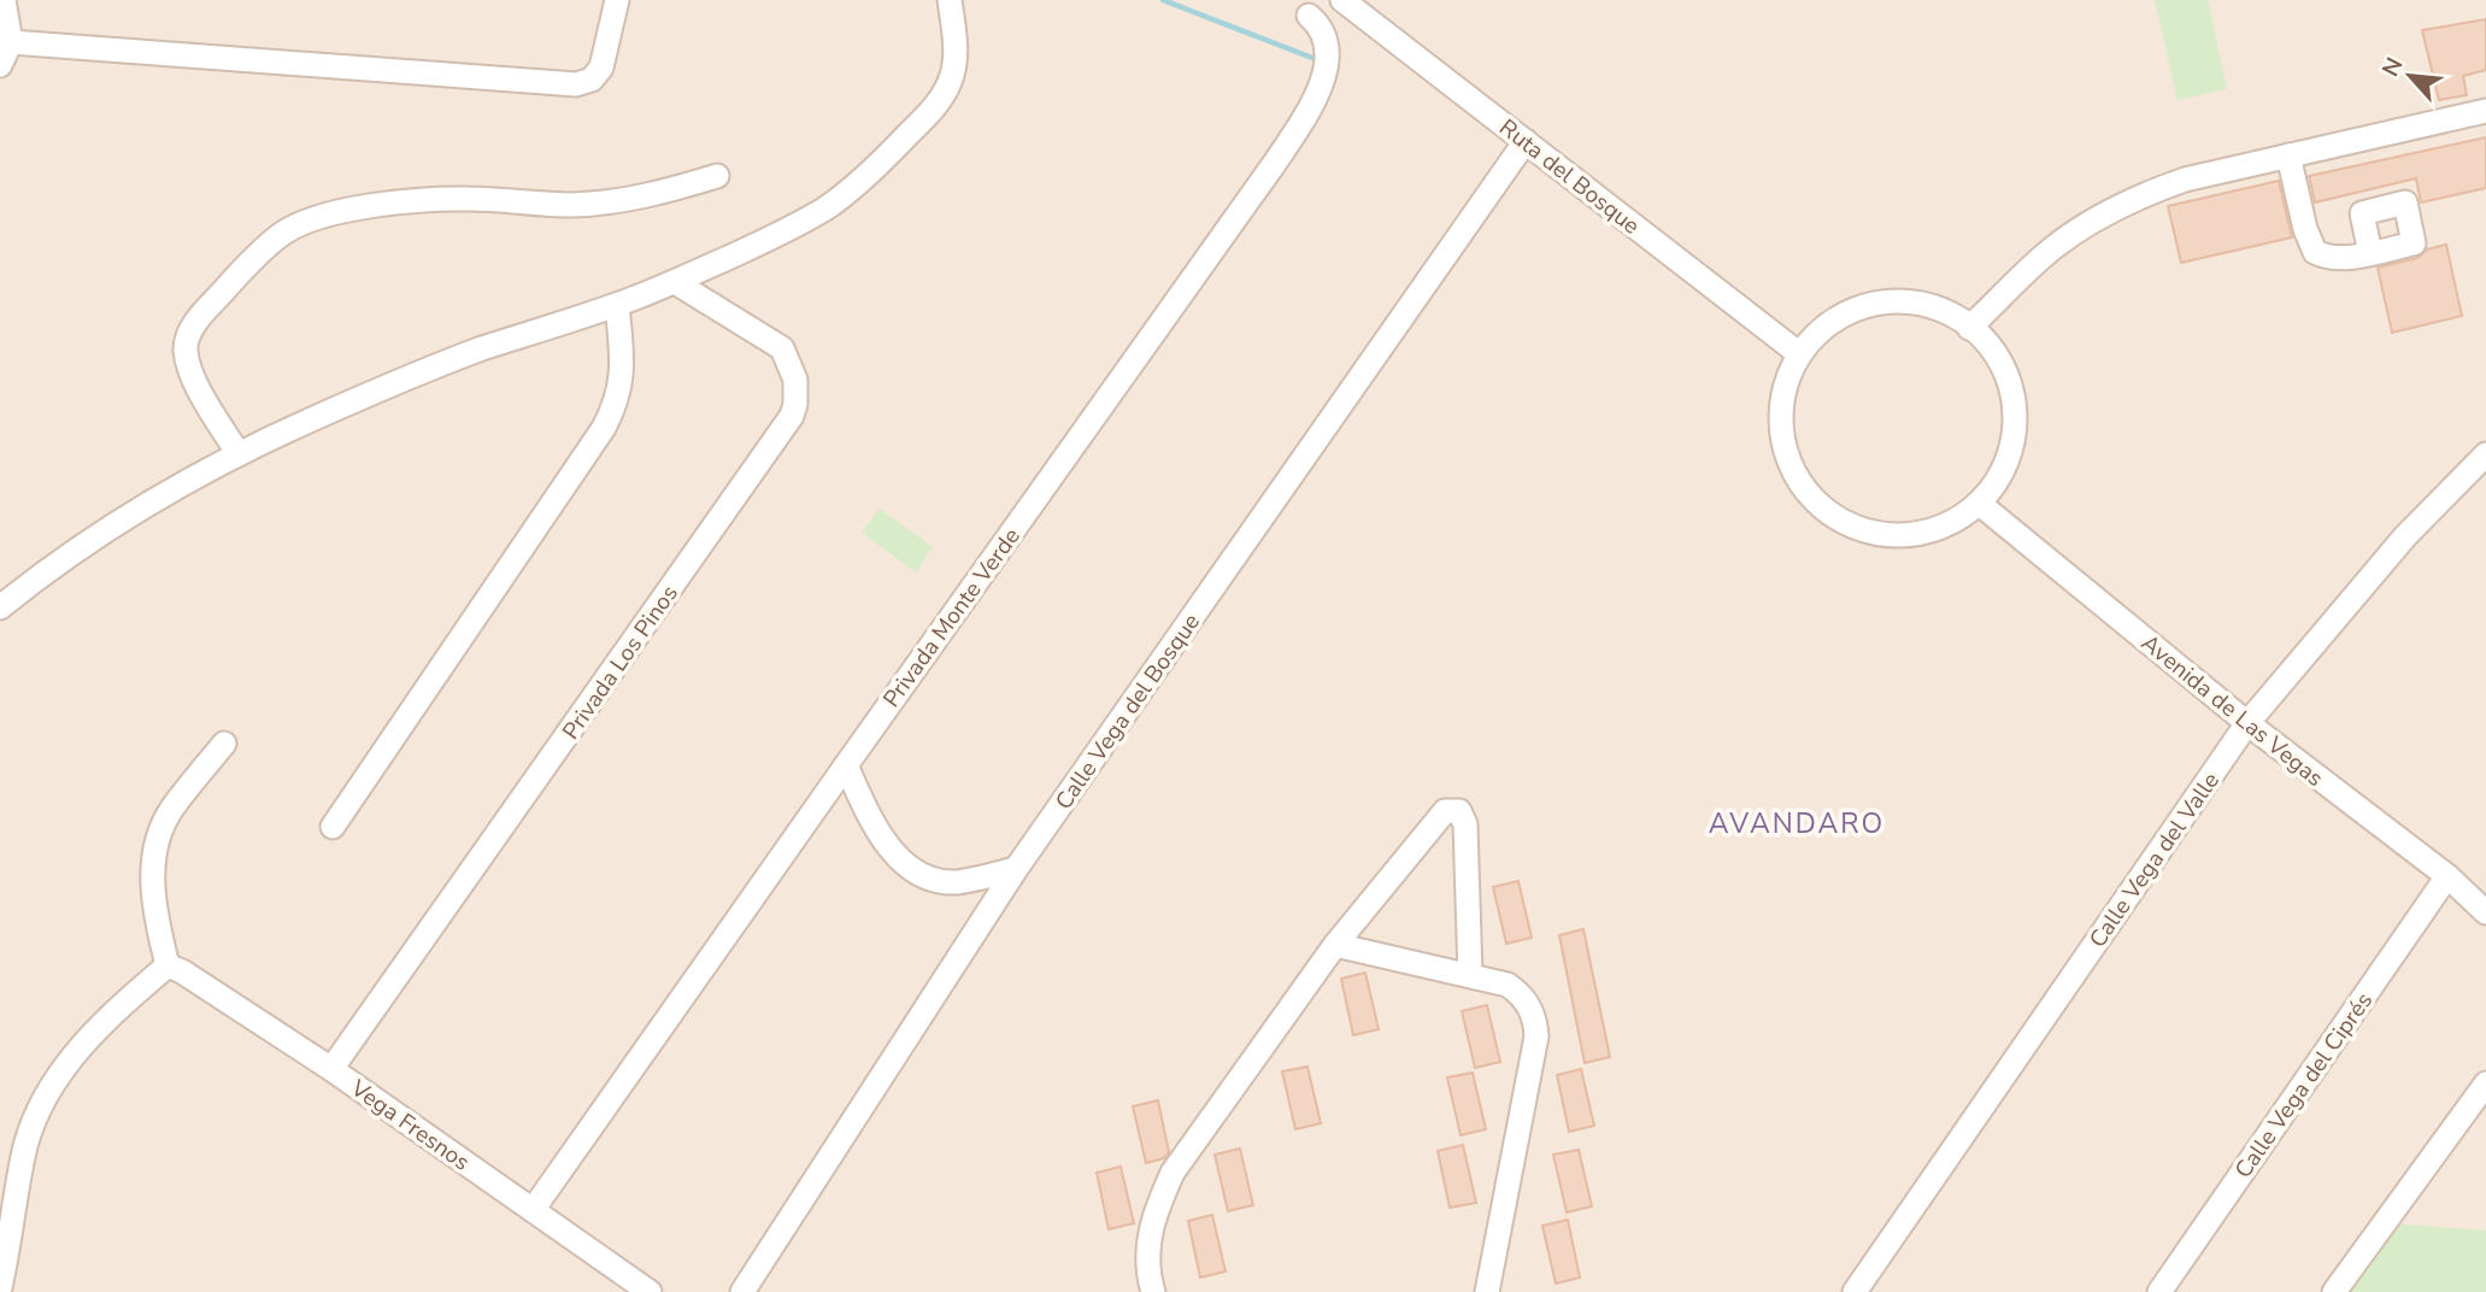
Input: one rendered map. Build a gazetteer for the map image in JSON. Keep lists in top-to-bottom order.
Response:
{
  "streets": {
    "street": [
      "Ruta del Bosque",
      "Privada Monte Verde",
      "Privada Los Pinos",
      "Avenida de Las Vegas",
      "Calle Vega del Bosque",
      "Calle Vega del Valle",
      "Calle Vega del Ciprés",
      "Vega Fresnos"
    ]
  },
  "crossings": [
    ["Ruta del Bosque", "Avenida de Las Vegas"],
    ["Ruta del Bosque", "Calle Vega del Bosque"],
    ["Privada Monte Verde", "Vega Fresnos"],
    ["Privada Los Pinos", "Vega Fresnos"],
    ["Avenida de Las Vegas", "Calle Vega del Valle"],
    ["Avenida de Las Vegas", "Calle Vega del Ciprés"]
  ],
  "districts": ["AVANDARO"],
  "north": "top left"
}
